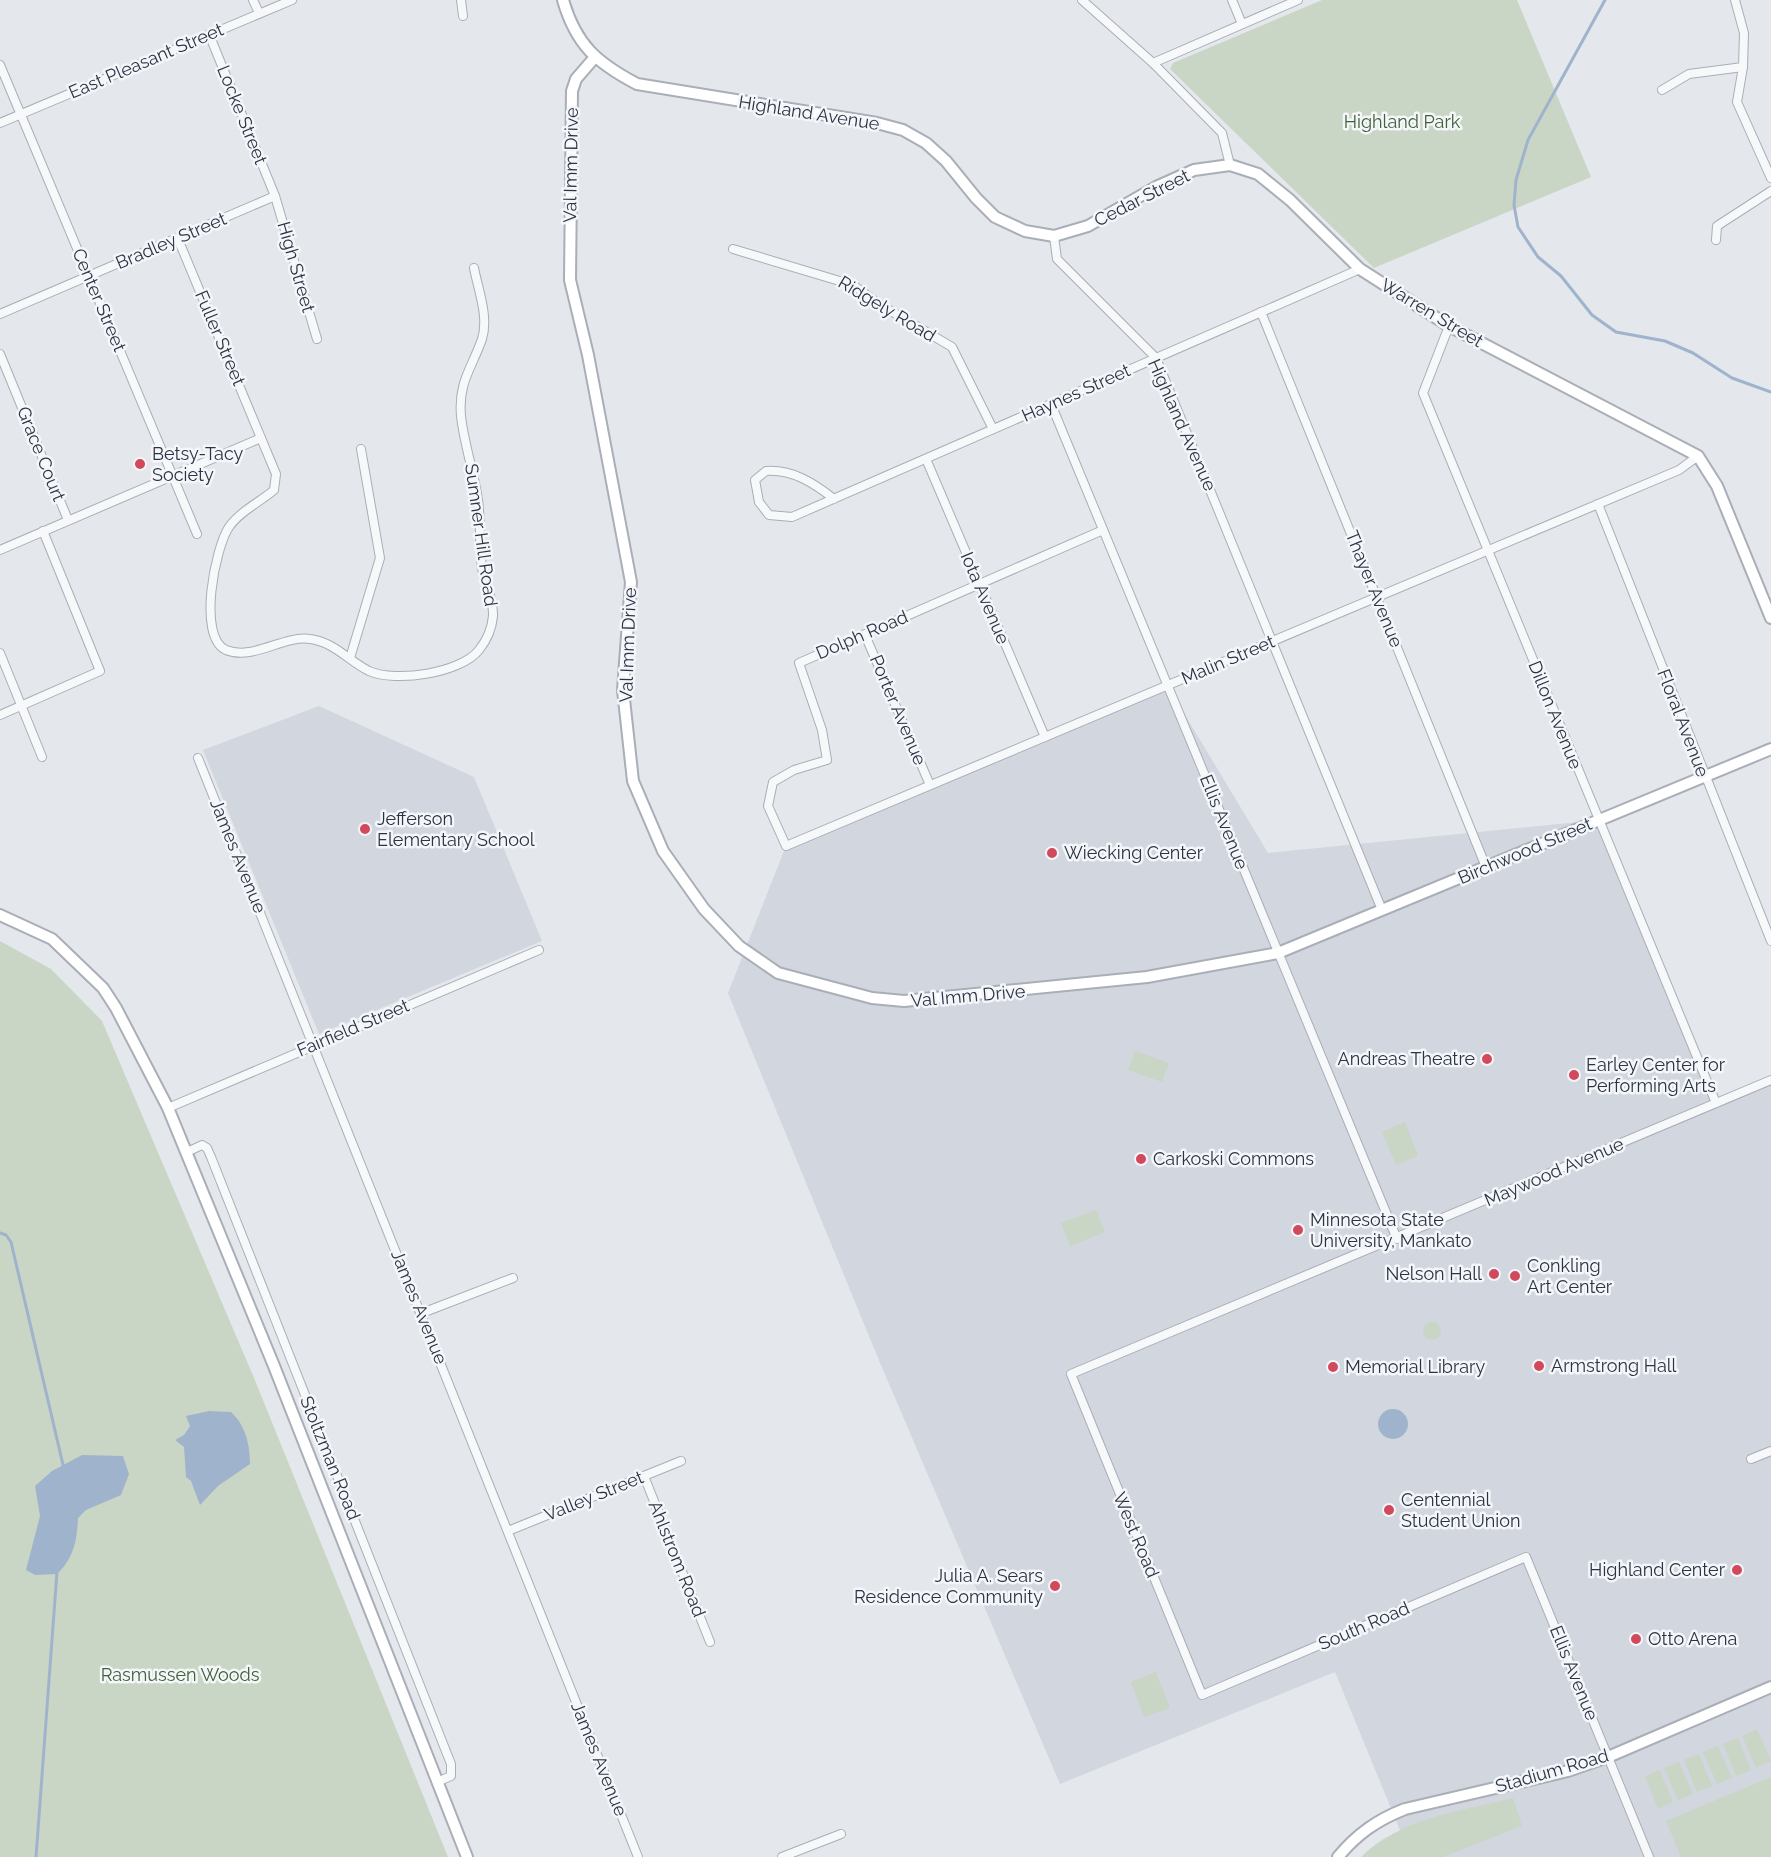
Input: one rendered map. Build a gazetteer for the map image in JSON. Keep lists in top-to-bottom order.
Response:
{
  "streets": {
    "street": [
      "East Pleasant Street",
      "Highland Avenue",
      "Locke Street",
      "Val Imm Drive",
      "Cedar Street",
      "Bradley Street",
      "High Street",
      "Center Street",
      "Ridgely Road",
      "Warren Street",
      "Fuller Street",
      "Haynes Street",
      "Grace Court",
      "Sumner Hill Road",
      "Thayer Avenue",
      "Iota Avenue",
      "Dolph Road",
      "Malin Street",
      "Porter Avenue",
      "Dillon Avenue",
      "Floral Avenue",
      "Ellis Avenue",
      "Birchwood Street",
      "James Avenue",
      "Fairfield Street",
      "Maywood Avenue",
      "Stoltzman Road",
      "Valley Street",
      "West Road",
      "Ahlstrom Road",
      "South Road",
      "Stadium Road"
    ]
  },
  "crossings": [
    ["East Pleasant Street", "Locke Street"],
    ["East Pleasant Street", "Center Street"],
    ["Highland Avenue", "Val Imm Drive"],
    ["Highland Avenue", "Cedar Street"],
    ["Highland Avenue", "Haynes Street"],
    ["Highland Avenue", "Malin Street"],
    ["Highland Avenue", "Birchwood Street"],
    ["Locke Street", "Bradley Street"],
    ["Locke Street", "High Street"],
    ["Val Imm Drive", "Ellis Avenue"],
    ["Val Imm Drive", "Birchwood Street"],
    ["Cedar Street", "Warren Street"],
    ["Bradley Street", "High Street"],
    ["Bradley Street", "Center Street"],
    ["Bradley Street", "Fuller Street"],
    ["Ridgely Road", "Haynes Street"],
    ["Warren Street", "Haynes Street"],
    ["Warren Street", "Malin Street"],
    ["Warren Street", "Dillon Avenue"],
    ["Fuller Street", "Sumner Hill Road"],
    ["Haynes Street", "Thayer Avenue"],
    ["Haynes Street", "Iota Avenue"],
    ["Haynes Street", "Ellis Avenue"],
    ["Thayer Avenue", "Malin Street"],
    ["Thayer Avenue", "Birchwood Street"],
    ["Iota Avenue", "Dolph Road"],
    ["Iota Avenue", "Malin Street"],
    ["Dolph Road", "Malin Street"],
    ["Dolph Road", "Porter Avenue"],
    ["Dolph Road", "Ellis Avenue"],
    ["Malin Street", "Porter Avenue"],
    ["Malin Street", "Dillon Avenue"],
    ["Malin Street", "Floral Avenue"],
    ["Malin Street", "Ellis Avenue"],
    ["Dillon Avenue", "Birchwood Street"],
    ["Dillon Avenue", "Maywood Avenue"],
    ["Floral Avenue", "Birchwood Street"],
    ["Ellis Avenue", "Birchwood Street"],
    ["Ellis Avenue", "Maywood Avenue"],
    ["Ellis Avenue", "South Road"],
    ["Ellis Avenue", "Stadium Road"],
    ["James Avenue", "Fairfield Street"],
    ["James Avenue", "Valley Street"],
    ["Fairfield Street", "Stoltzman Road"],
    ["Maywood Avenue", "West Road"],
    ["Valley Street", "Ahlstrom Road"],
    ["West Road", "South Road"]
  ],
  "parks": ["Highland Park", "Rasmussen Woods"],
  "places": [
    "Betsy-Tacy Society",
    "Jefferson Elementary School",
    "Wiecking Center",
    "Andreas Theatre",
    "Earley Center for Performing Arts",
    "Carkoski Commons",
    "Minnesota State University, Mankato",
    "Nelson Hall",
    "Conkling Art Center",
    "Armstrong Hall",
    "Memorial Library",
    "Centennial Student Union",
    "Highland Center",
    "Julia A. Sears Residence Community",
    "Otto Arena"
  ]
}
